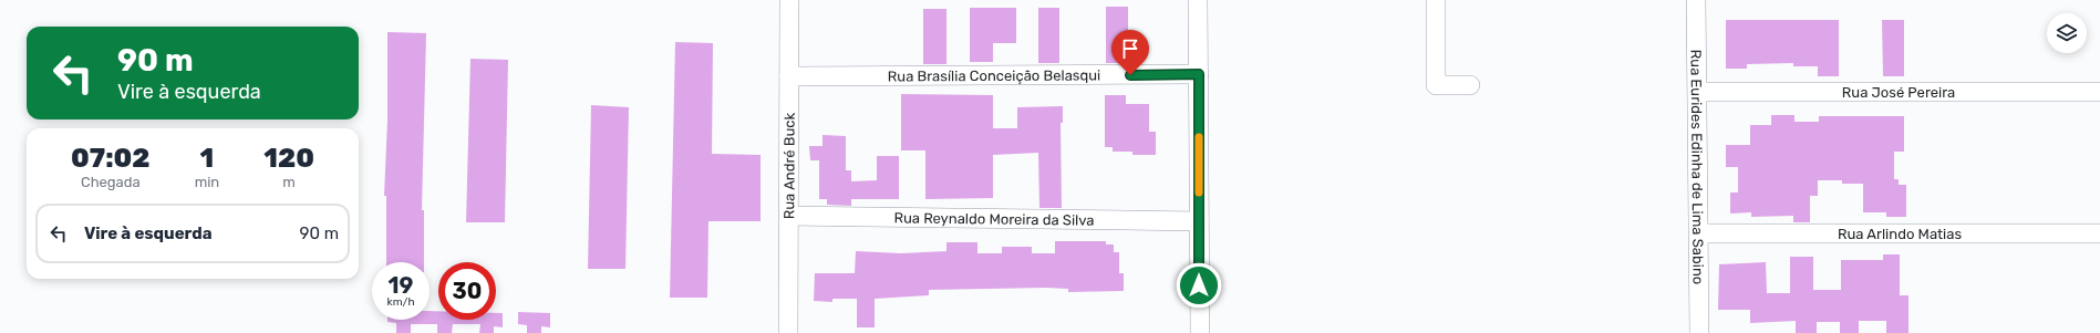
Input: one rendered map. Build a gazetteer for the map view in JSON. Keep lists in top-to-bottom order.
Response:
{
  "streets": {
    "street": [
      "Rua Brasília Conceição Belasqui",
      "Rua José Pereira",
      "Rua André Buck",
      "Rua Eurides Edinha de Lima Sabino",
      "Rua Reynaldo Moreira da Silva",
      "Rua Arlindo Matias"
    ]
  },
  "crossings": [
    ["Rua Brasília Conceição Belasqui", "Rua André Buck"],
    ["Rua José Pereira", "Rua Eurides Edinha de Lima Sabino"],
    ["Rua André Buck", "Rua Reynaldo Moreira da Silva"],
    ["Rua Eurides Edinha de Lima Sabino", "Rua Arlindo Matias"]
  ],
  "page": {
    "turn": ["90 m", "Vire à esquerda"],
    "eta": [
      "07:02",
      "Chegada",
      "1",
      "min",
      "120",
      "m"
    ],
    "list": [
      {
        "name": "Vire à esquerda",
        "value": "90 m"
      }
    ],
    "speed": "19 km/h",
    "limit": "30"
  }
}
